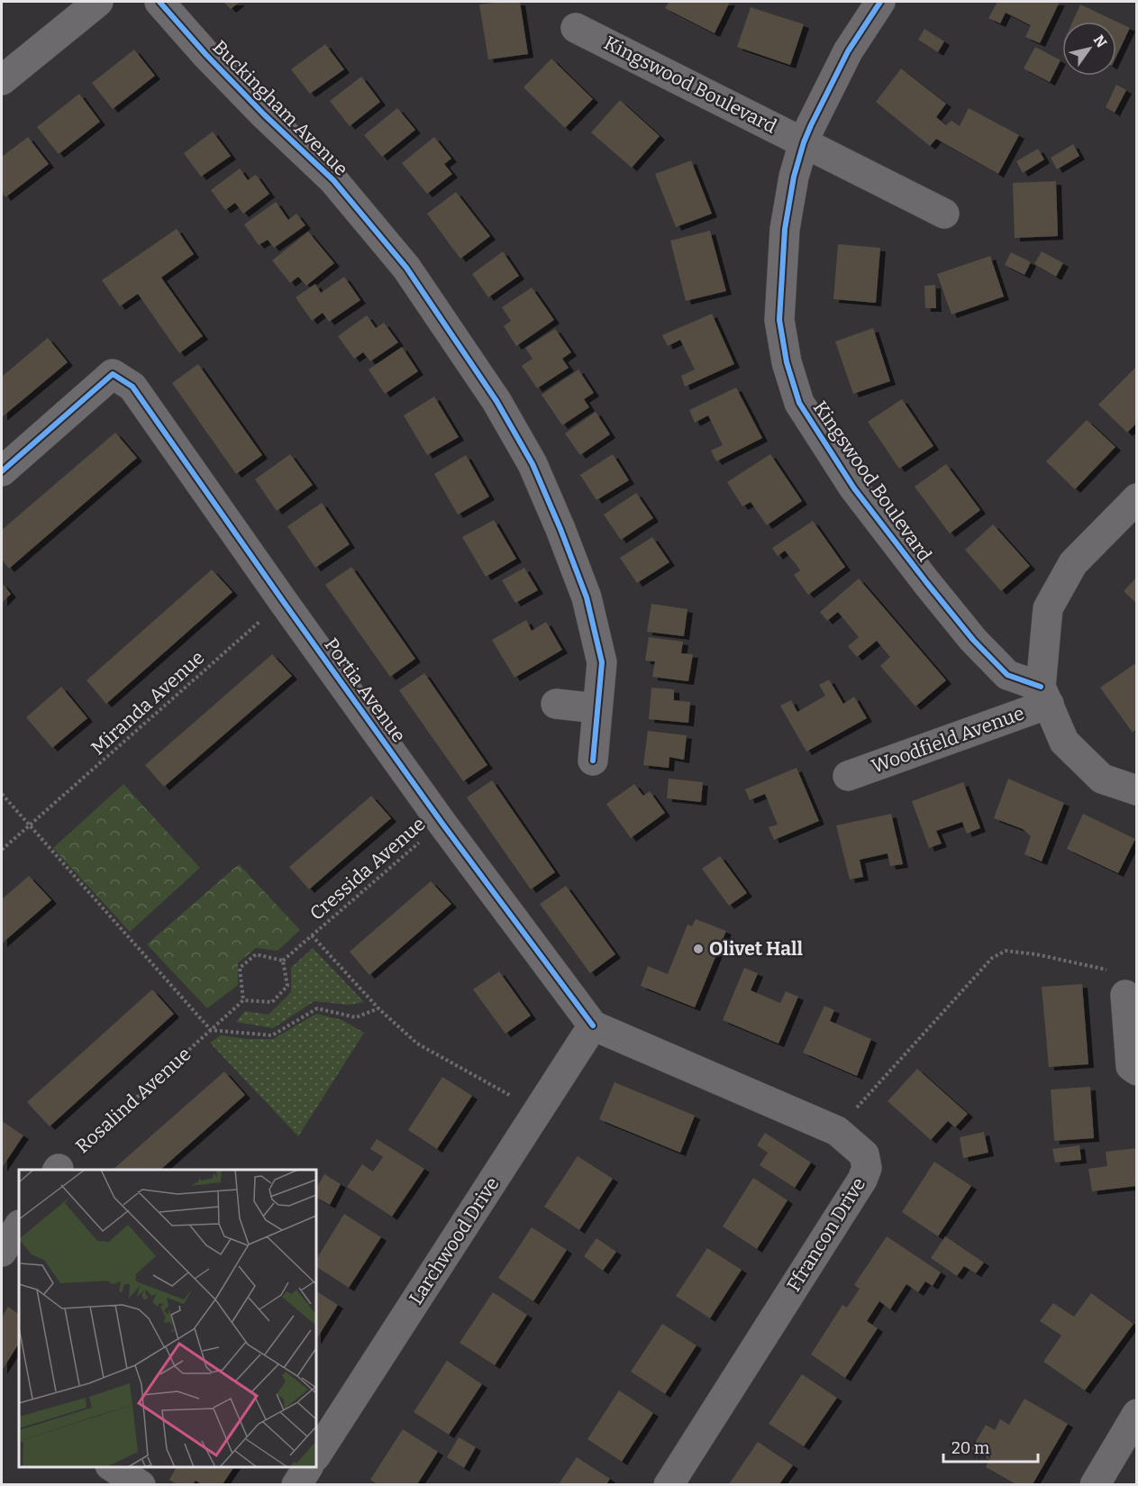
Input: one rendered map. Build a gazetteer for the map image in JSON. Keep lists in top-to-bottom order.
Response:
{
  "streets": {
    "street": [
      "Kingswood Boulevard",
      "Buckingham Avenue",
      "Portia Avenue",
      "Woodfield Avenue",
      "Ffrancon Drive",
      "Larchwood Drive"
    ],
    "path": ["Miranda Avenue", "Cressida Avenue", "Rosalind Avenue"]
  },
  "crossings": [
    ["Kingswood Boulevard", "Woodfield Avenue"],
    ["Portia Avenue", "Miranda Avenue"],
    ["Portia Avenue", "Cressida Avenue"],
    ["Portia Avenue", "Ffrancon Drive"],
    ["Portia Avenue", "Larchwood Drive"],
    ["Cressida Avenue", "Rosalind Avenue"],
    ["Ffrancon Drive", "Larchwood Drive"]
  ],
  "places": ["Olivet Hall"],
  "scale_bar": "20 m",
  "north": "top right"
}
